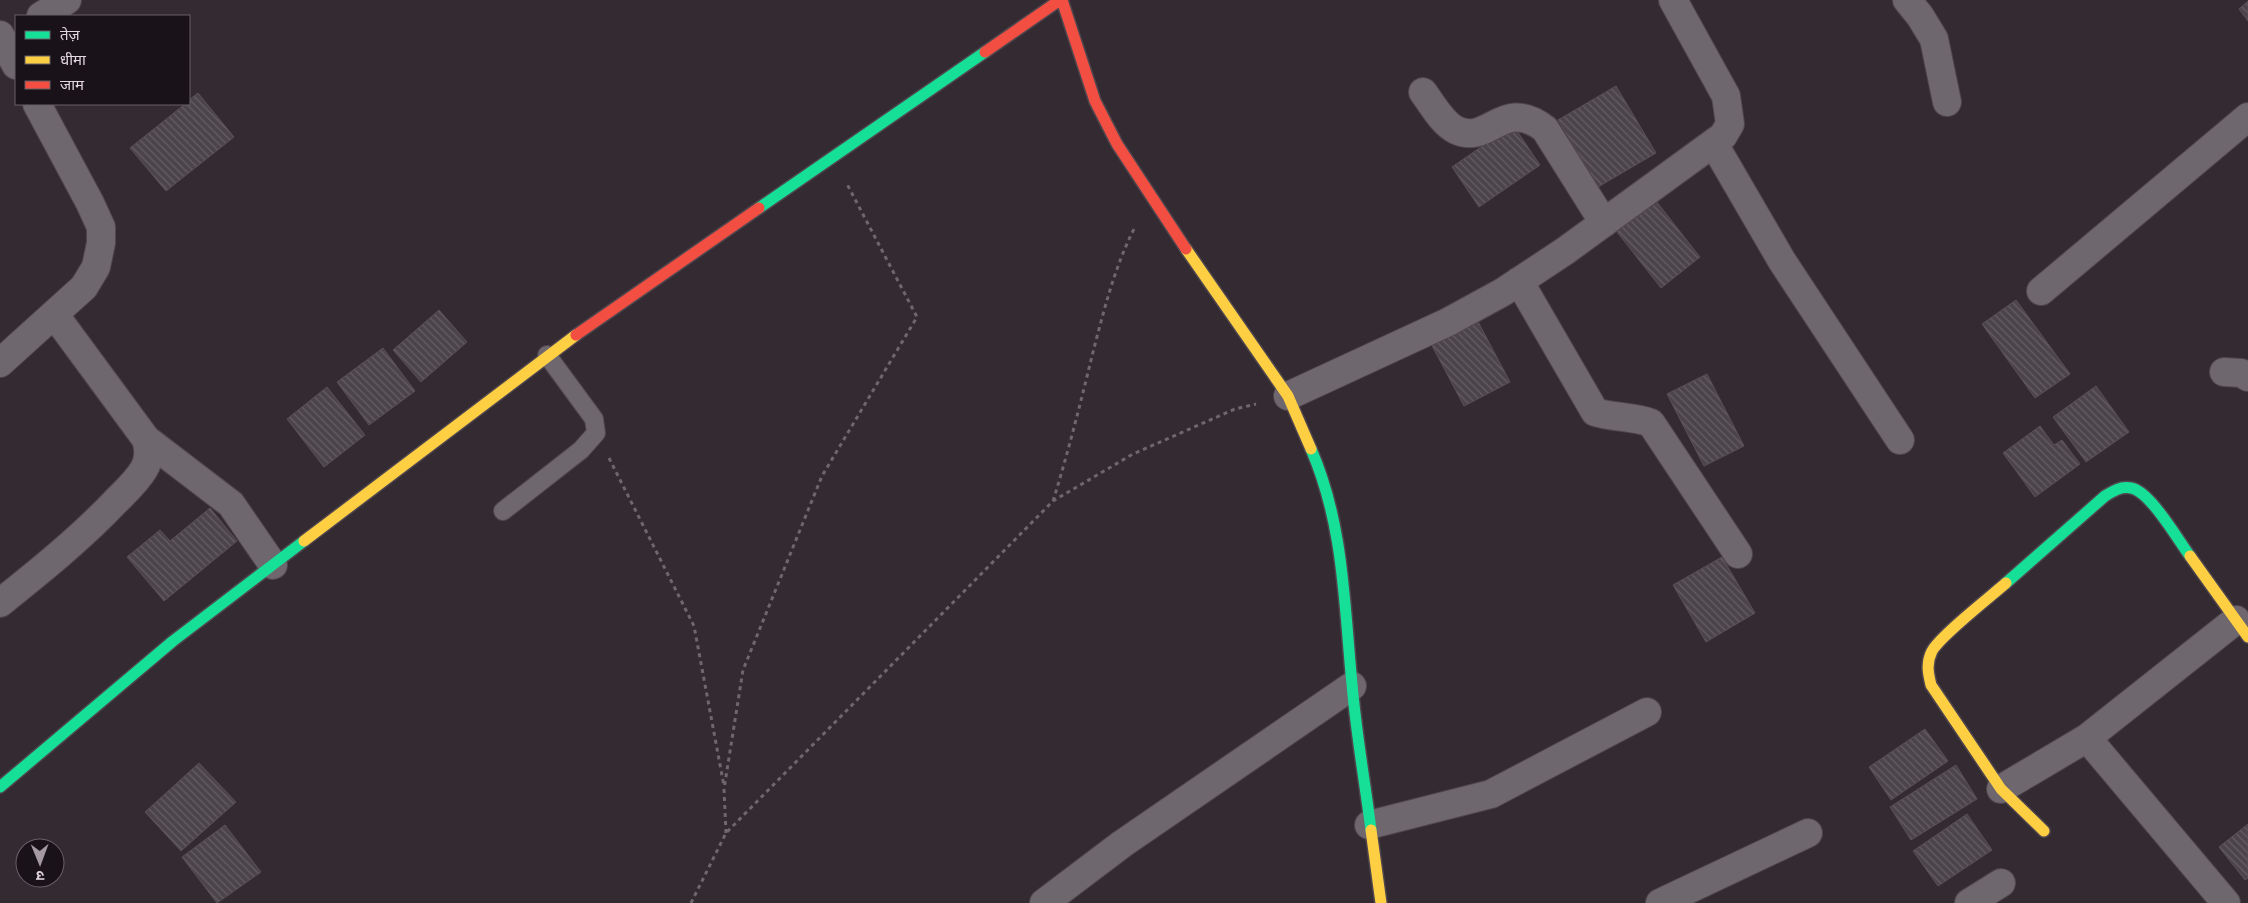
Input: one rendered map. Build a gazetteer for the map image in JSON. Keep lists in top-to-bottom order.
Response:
{
  "legend": ["तेज़", "धीमा", "जाम"],
  "north": "bottom"
}
